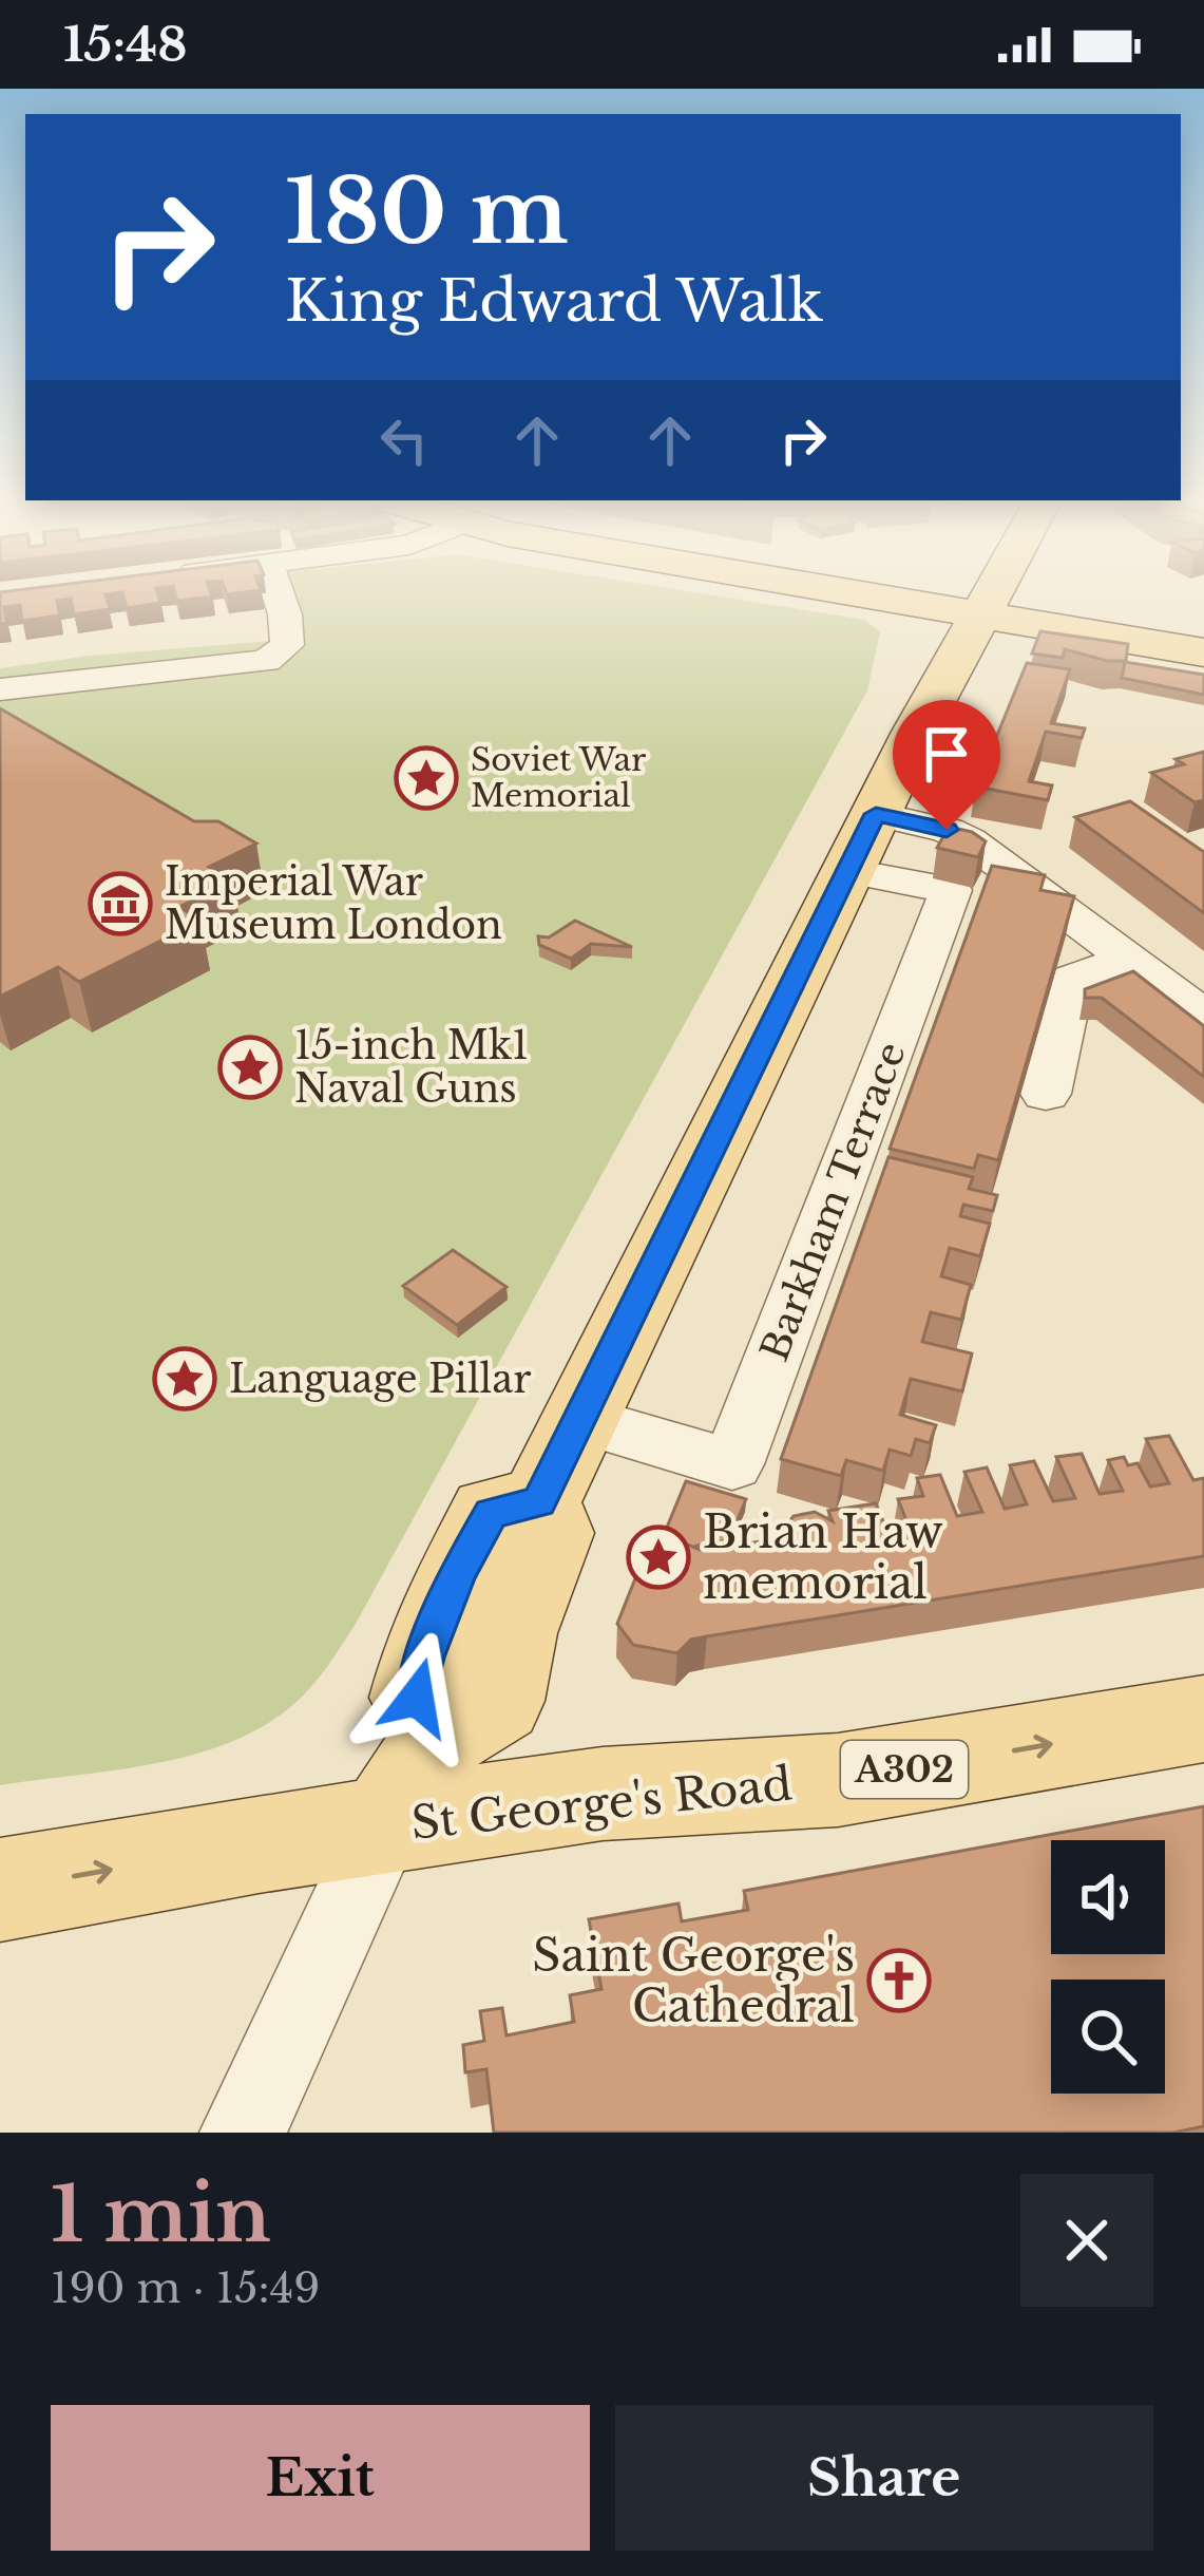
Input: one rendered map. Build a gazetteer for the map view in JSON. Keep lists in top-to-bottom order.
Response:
{
  "streets": {
    "main road": ["A302", "St George's Road"],
    "street": ["Barkham Terrace"]
  },
  "one_way": ["St George's Road"],
  "places": {
    "place": [
      "Soviet War Memorial",
      "15-inch Mk1 Naval Guns",
      "Language Pillar",
      "Brian Haw memorial"
    ],
    "museum": ["Imperial War Museum London"],
    "church": ["Saint George's Cathedral"]
  },
  "page": {
    "status": "15:48",
    "turn": ["180 m", "King Edward Walk"],
    "heading": ["1 min", "190 m · 15:49"],
    "buttons": ["Exit", "Share"]
  }
}
